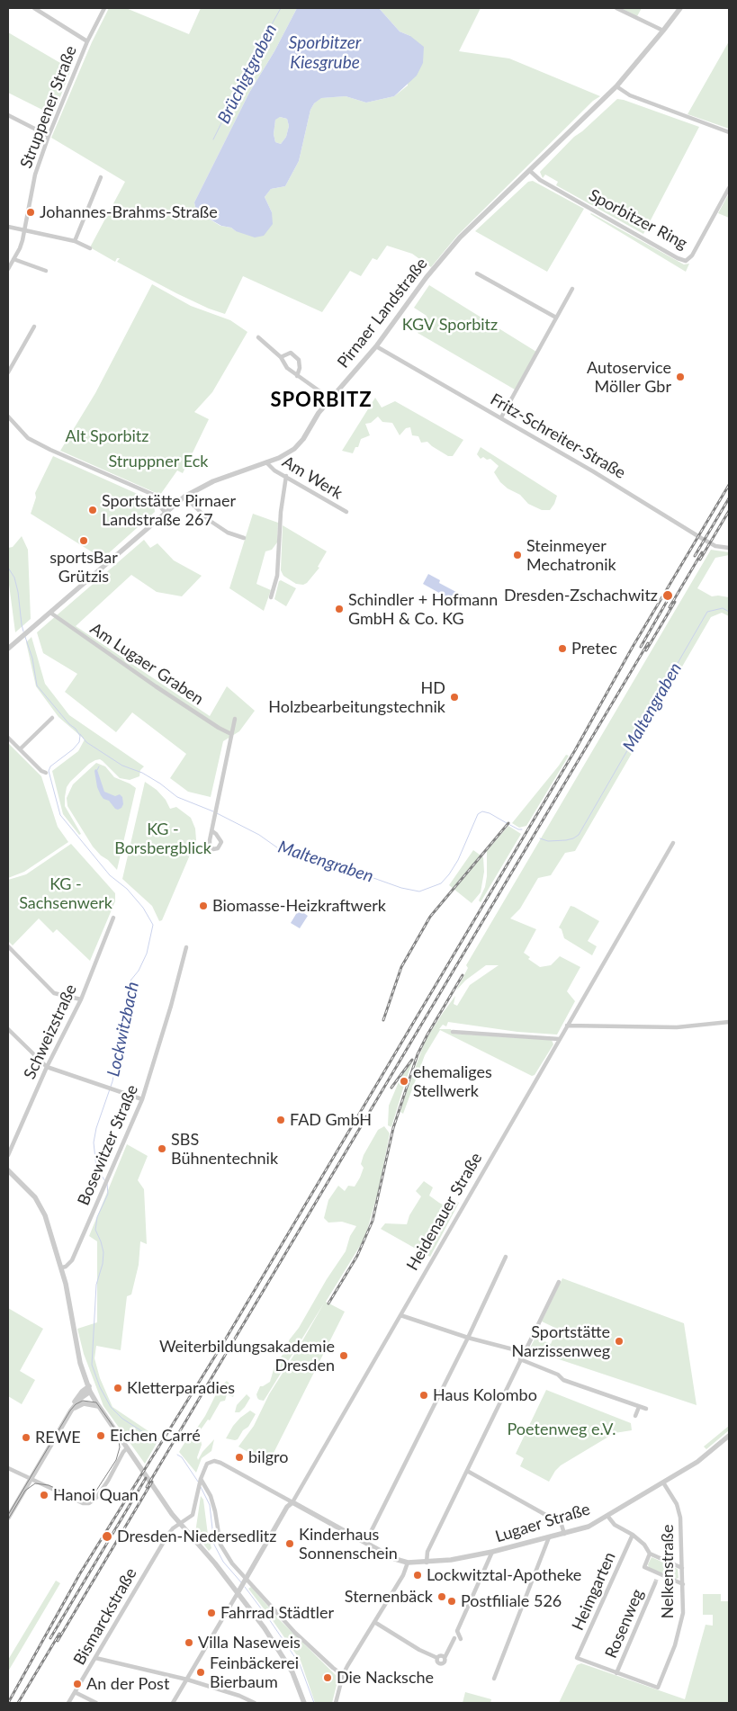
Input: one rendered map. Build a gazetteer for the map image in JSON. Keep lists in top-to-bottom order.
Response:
{
  "streets": {
    "street": [
      "Struppener Straße",
      "Sporbitzer Ring",
      "Pirnaer Landstraße",
      "Fritz-Schreiter-Straße",
      "Am Werk",
      "Am Lugaer Graben",
      "Schweizstraße",
      "Bosewitzer Straße",
      "Heidenauer Straße",
      "Lugaer Straße",
      "Nelkenstraße",
      "Heimgarten",
      "Bismarckstraße",
      "Rosenweg"
    ]
  },
  "crossings": [
    ["Sporbitzer Ring", "Pirnaer Landstraße"],
    ["Pirnaer Landstraße", "Fritz-Schreiter-Straße"],
    ["Pirnaer Landstraße", "Am Werk"],
    ["Pirnaer Landstraße", "Am Lugaer Graben"],
    ["Lugaer Straße", "Nelkenstraße"],
    ["Nelkenstraße", "Heimgarten"],
    ["Nelkenstraße", "Rosenweg"],
    ["Heimgarten", "Rosenweg"]
  ],
  "districts": ["SPORBITZ"],
  "water": [
    "Sporbitzer Kiesgrube",
    "Brüchigtgraben",
    "Maltengraben",
    "Lockwitzbach"
  ],
  "parks": [
    "KGV Sporbitz",
    "Alt Sporbitz",
    "Struppner Eck",
    "KG - Borsbergblick",
    "KG - Sachsenwerk",
    "Poetenweg e.V."
  ],
  "places": [
    "Johannes-Brahms-Straße",
    "Autoservice Möller Gbr",
    "Sportstätte Pirnaer Landstraße 267",
    "sportsBar Grützis",
    "Steinmeyer Mechatronik",
    "Dresden-Zschachwitz",
    "Schindler + Hofmann GmbH & Co. KG",
    "Pretec",
    "HD Holzbearbeitungstechnik",
    "Biomasse-Heizkraftwerk",
    "ehemaliges Stellwerk",
    "FAD GmbH",
    "SBS Bühnentechnik",
    "Sportstätte Narzissenweg",
    "Weiterbildungsakademie Dresden",
    "Kletterparadies",
    "Haus Kolombo",
    "Eichen Carré",
    "REWE",
    "bilgro",
    "Hanoi Quan",
    "Dresden-Niedersedlitz",
    "Kinderhaus Sonnenschein",
    "Lockwitztal-Apotheke",
    "Sternenbäck",
    "Postfiliale 526",
    "Fahrrad Städtler",
    "Villa Naseweis",
    "Feinbäckerei Bierbaum",
    "Die Nacksche",
    "An der Post"
  ]
}
